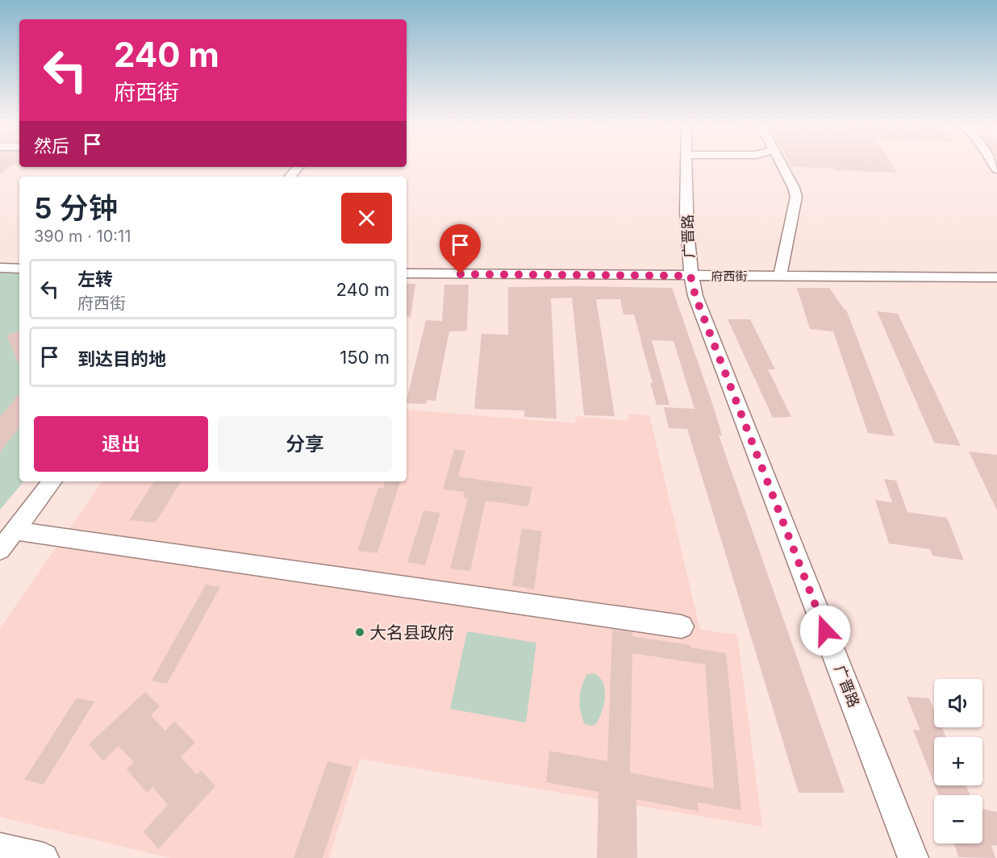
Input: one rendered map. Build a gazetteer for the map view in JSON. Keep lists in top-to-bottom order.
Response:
{
  "streets": {
    "street": ["广晋路", "府西街"]
  },
  "crossings": [
    ["广晋路", "府西街"]
  ],
  "places": ["大名县政府"],
  "page": {
    "turn": ["240 m", "府西街"],
    "then": "然后",
    "heading": ["5 分钟", "390 m · 10:11"],
    "list": [
      {
        "name": "左转",
        "note": "府西街",
        "value": "240 m"
      },
      {
        "name": "到达目的地",
        "value": "150 m"
      }
    ],
    "buttons": ["退出", "分享"],
    "map_buttons": ["+", "−"]
  }
}
